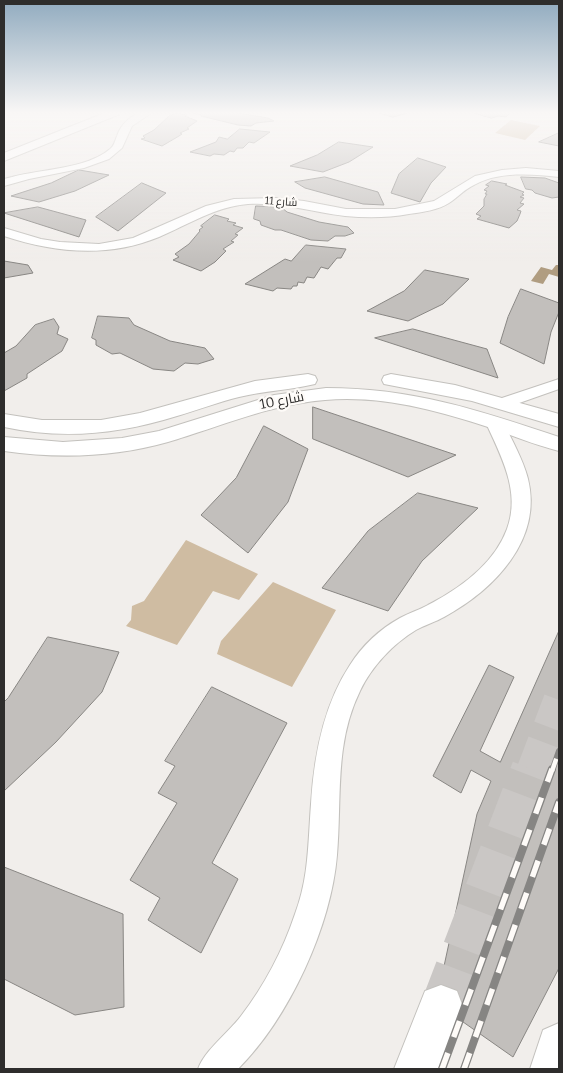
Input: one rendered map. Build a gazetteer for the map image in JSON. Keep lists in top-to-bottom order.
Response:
{
  "streets": {
    "street": ["شارع 11", "شارع 10"]
  }
}
